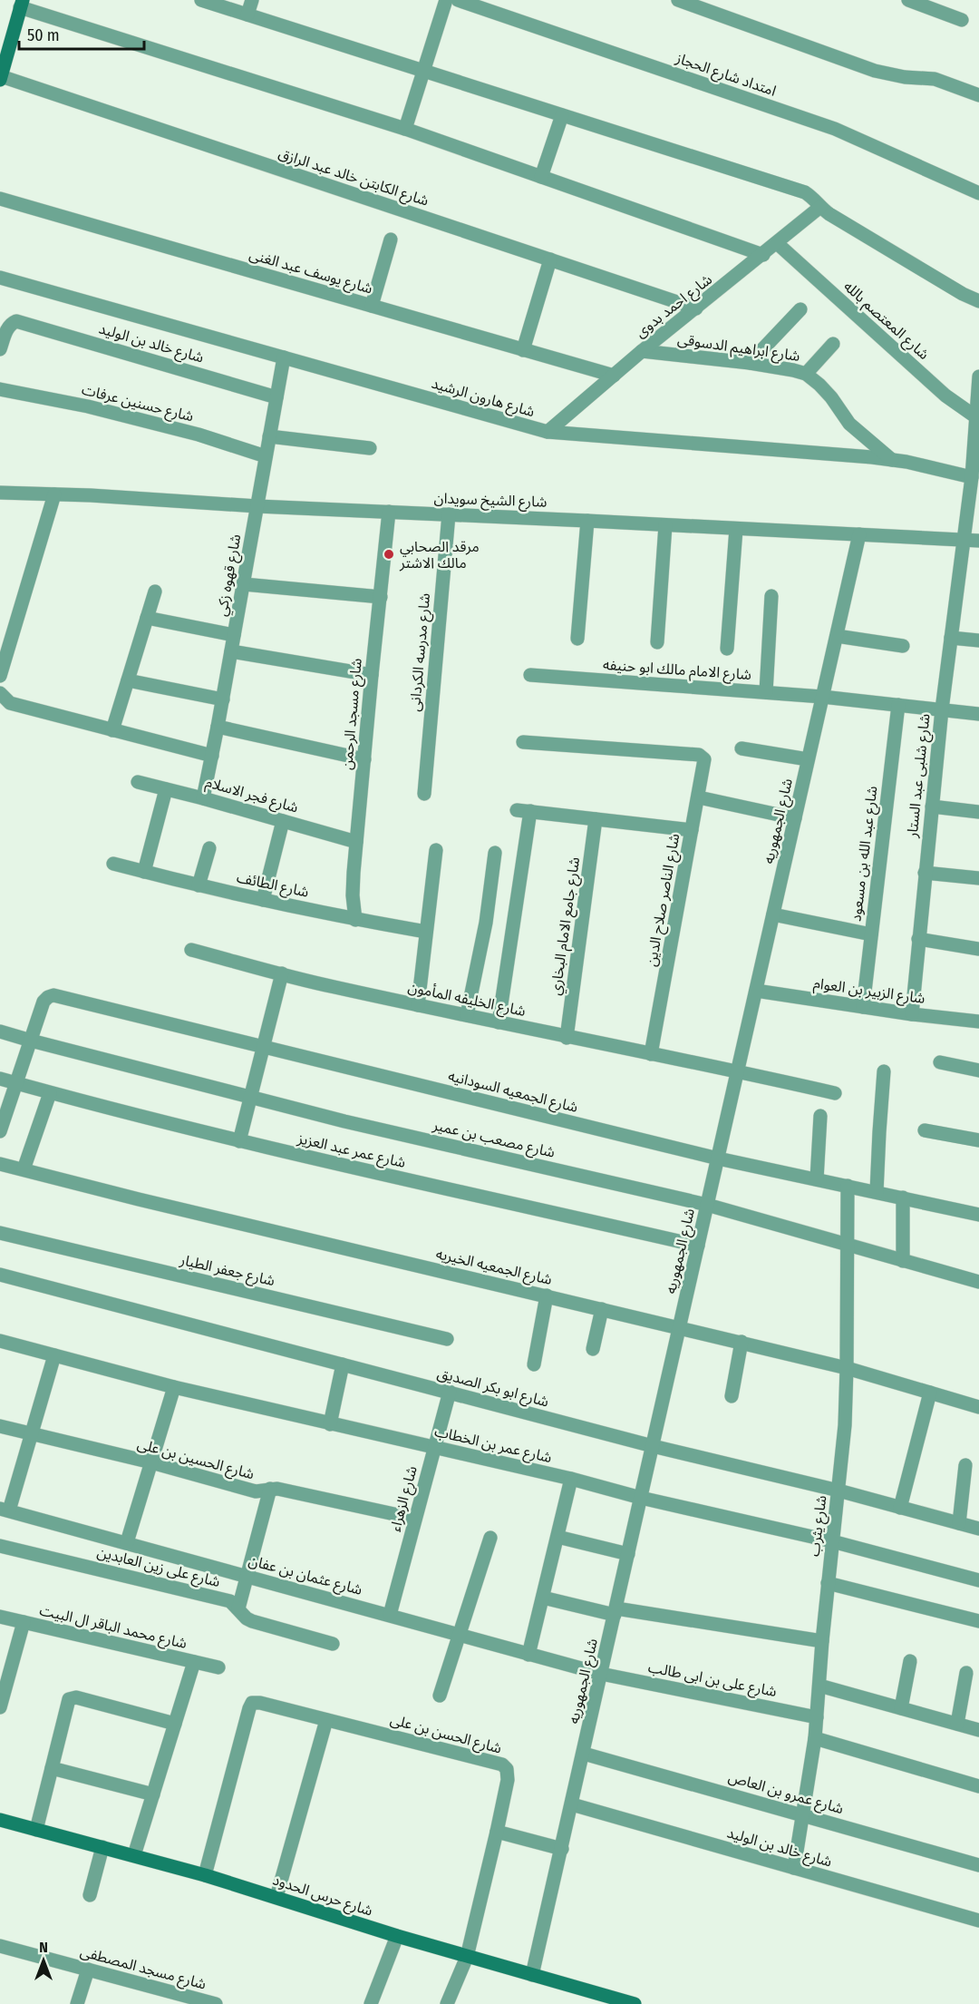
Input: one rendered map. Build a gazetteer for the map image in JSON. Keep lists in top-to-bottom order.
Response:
{
  "streets": {
    "street": [
      "امتداد شارع الحجاز",
      "شارع الكابتن خالد عبد الرازق",
      "شارع يوسف عبد الغنى",
      "شارع احمد بدوى",
      "شارع المعتصم بالله",
      "شارع خالد بن الوليد",
      "شارع ابراهيم الدسوقى",
      "شارع هارون الرشيد",
      "شارع حسنين عرفات",
      "شارع الشيخ سويدان",
      "شارع قهوه زكي",
      "شارع مدرسه الكردانى",
      "شارع الامام مالك ابو حنيفه",
      "شارع مسجد الرحمن",
      "شارع شلبى عبد الستار",
      "شارع فجر الاسلام",
      "شارع الجمهوريه",
      "شارع عبد الله بن مسعود",
      "شارع الطائف",
      "شارع الناصر صلاح الدين",
      "شارع جامع الامام البخاري",
      "شارع الزبير بن العوام",
      "شارع الخليفه المأمون",
      "شارع الجمعيه السودانيه",
      "شارع مصعب بن عمير",
      "شارع عمر عبد العزيز",
      "شارع الجمعيه الخيريه",
      "شارع جعفر الطيار",
      "شارع ابو بكر الصديق",
      "شارع عمر بن الخطاب",
      "شارع الحسين بن على",
      "شارع الزهراء",
      "شارع يثرب",
      "شارع على زين العابدين",
      "شارع عثمان بن عفان",
      "شارع محمد الباقر ال البيت",
      "شارع على بن ابى طالب",
      "شارع الحسن بن على",
      "شارع عمرو بن العاص",
      "شارع حرس الحدود",
      "شارع مسجد المصطفى"
    ]
  },
  "crossings": [
    ["شارع الكابتن خالد عبد الرازق", "شارع احمد بدوى"],
    ["شارع يوسف عبد الغنى", "شارع احمد بدوى"],
    ["شارع احمد بدوى", "شارع المعتصم بالله"],
    ["شارع احمد بدوى", "شارع ابراهيم الدسوقى"],
    ["شارع احمد بدوى", "شارع هارون الرشيد"],
    ["شارع المعتصم بالله", "شارع شلبى عبد الستار"],
    ["شارع خالد بن الوليد", "شارع قهوه زكي"],
    ["شارع خالد بن الوليد", "شارع الجمهوريه"],
    ["شارع خالد بن الوليد", "شارع يثرب"],
    ["شارع ابراهيم الدسوقى", "شارع هارون الرشيد"],
    ["شارع هارون الرشيد", "شارع قهوه زكي"],
    ["شارع هارون الرشيد", "شارع شلبى عبد الستار"],
    ["شارع حسنين عرفات", "شارع قهوه زكي"],
    ["شارع الشيخ سويدان", "شارع قهوه زكي"],
    ["شارع الشيخ سويدان", "شارع مدرسه الكردانى"],
    ["شارع الشيخ سويدان", "شارع مسجد الرحمن"],
    ["شارع الشيخ سويدان", "شارع شلبى عبد الستار"],
    ["شارع الشيخ سويدان", "شارع الجمهوريه"],
    ["شارع قهوه زكي", "شارع فجر الاسلام"],
    ["شارع الامام مالك ابو حنيفه", "شارع شلبى عبد الستار"],
    ["شارع الامام مالك ابو حنيفه", "شارع الجمهوريه"],
    ["شارع الامام مالك ابو حنيفه", "شارع عبد الله بن مسعود"],
    ["شارع مسجد الرحمن", "شارع فجر الاسلام"],
    ["شارع مسجد الرحمن", "شارع الطائف"],
    ["شارع شلبى عبد الستار", "شارع الزبير بن العوام"],
    ["شارع الجمهوريه", "شارع الزبير بن العوام"],
    ["شارع الجمهوريه", "شارع الخليفه المأمون"],
    ["شارع الجمهوريه", "شارع الجمعيه السودانيه"],
    ["شارع الجمهوريه", "شارع مصعب بن عمير"],
    ["شارع الجمهوريه", "شارع عمر عبد العزيز"],
    ["شارع الجمهوريه", "شارع الجمعيه الخيريه"],
    ["شارع الجمهوريه", "شارع ابو بكر الصديق"],
    ["شارع الجمهوريه", "شارع عمر بن الخطاب"],
    ["شارع الجمهوريه", "شارع عثمان بن عفان"],
    ["شارع الجمهوريه", "شارع على بن ابى طالب"],
    ["شارع الجمهوريه", "شارع عمرو بن العاص"],
    ["شارع الجمهوريه", "شارع حرس الحدود"],
    ["شارع عبد الله بن مسعود", "شارع الزبير بن العوام"],
    ["شارع الناصر صلاح الدين", "شارع الخليفه المأمون"],
    ["شارع جامع الامام البخاري", "شارع الخليفه المأمون"],
    ["شارع الجمعيه السودانيه", "شارع مصعب بن عمير"],
    ["شارع الجمعيه السودانيه", "شارع يثرب"],
    ["شارع مصعب بن عمير", "شارع يثرب"],
    ["شارع الجمعيه الخيريه", "شارع يثرب"],
    ["شارع ابو بكر الصديق", "شارع الزهراء"],
    ["شارع ابو بكر الصديق", "شارع يثرب"],
    ["شارع عمر بن الخطاب", "شارع الزهراء"],
    ["شارع عمر بن الخطاب", "شارع يثرب"],
    ["شارع الحسين بن على", "شارع الزهراء"],
    ["شارع الزهراء", "شارع عثمان بن عفان"],
    ["شارع يثرب", "شارع على بن ابى طالب"],
    ["شارع يثرب", "شارع عمرو بن العاص"],
    ["شارع عثمان بن عفان", "شارع على بن ابى طالب"],
    ["شارع الحسن بن على", "شارع حرس الحدود"]
  ],
  "places": ["مرقد الصحابي مالك الاشتر"],
  "scale_bar": "50 m",
  "north": "top"
}
